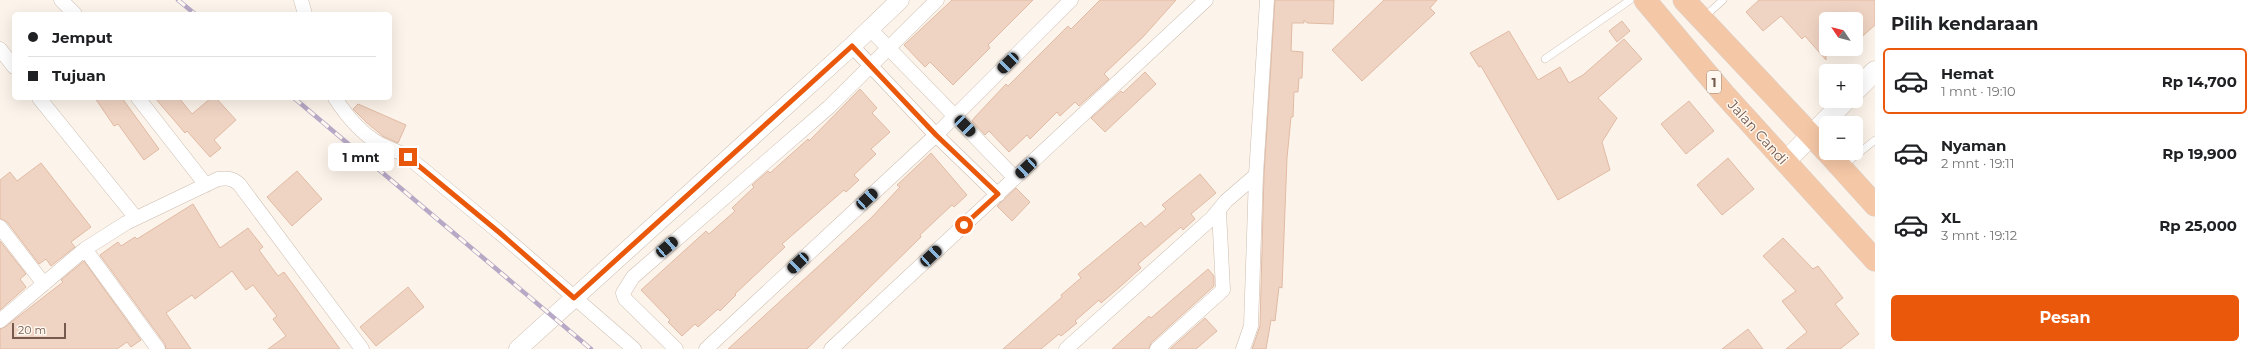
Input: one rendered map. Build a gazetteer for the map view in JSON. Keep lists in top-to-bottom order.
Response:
{
  "streets": {
    "highway": ["1", "Jalan Candi"]
  },
  "scale_bar": "20 m",
  "north": "top left",
  "page": {
    "heading": "Pilih kendaraan",
    "map_buttons": ["+", "−"],
    "banner": ["Jemput", "Tujuan"],
    "list": [
      {
        "name": "Hemat",
        "note": "1 mnt · 19:10",
        "value": "Rp 14,700"
      },
      {
        "name": "Nyaman",
        "note": "2 mnt · 19:11",
        "value": "Rp 19,900"
      },
      {
        "name": "XL",
        "note": "3 mnt · 19:12",
        "value": "Rp 25,000"
      }
    ],
    "bubble": "1 mnt",
    "buttons": "Pesan",
    "scale": "20 m"
  }
}
